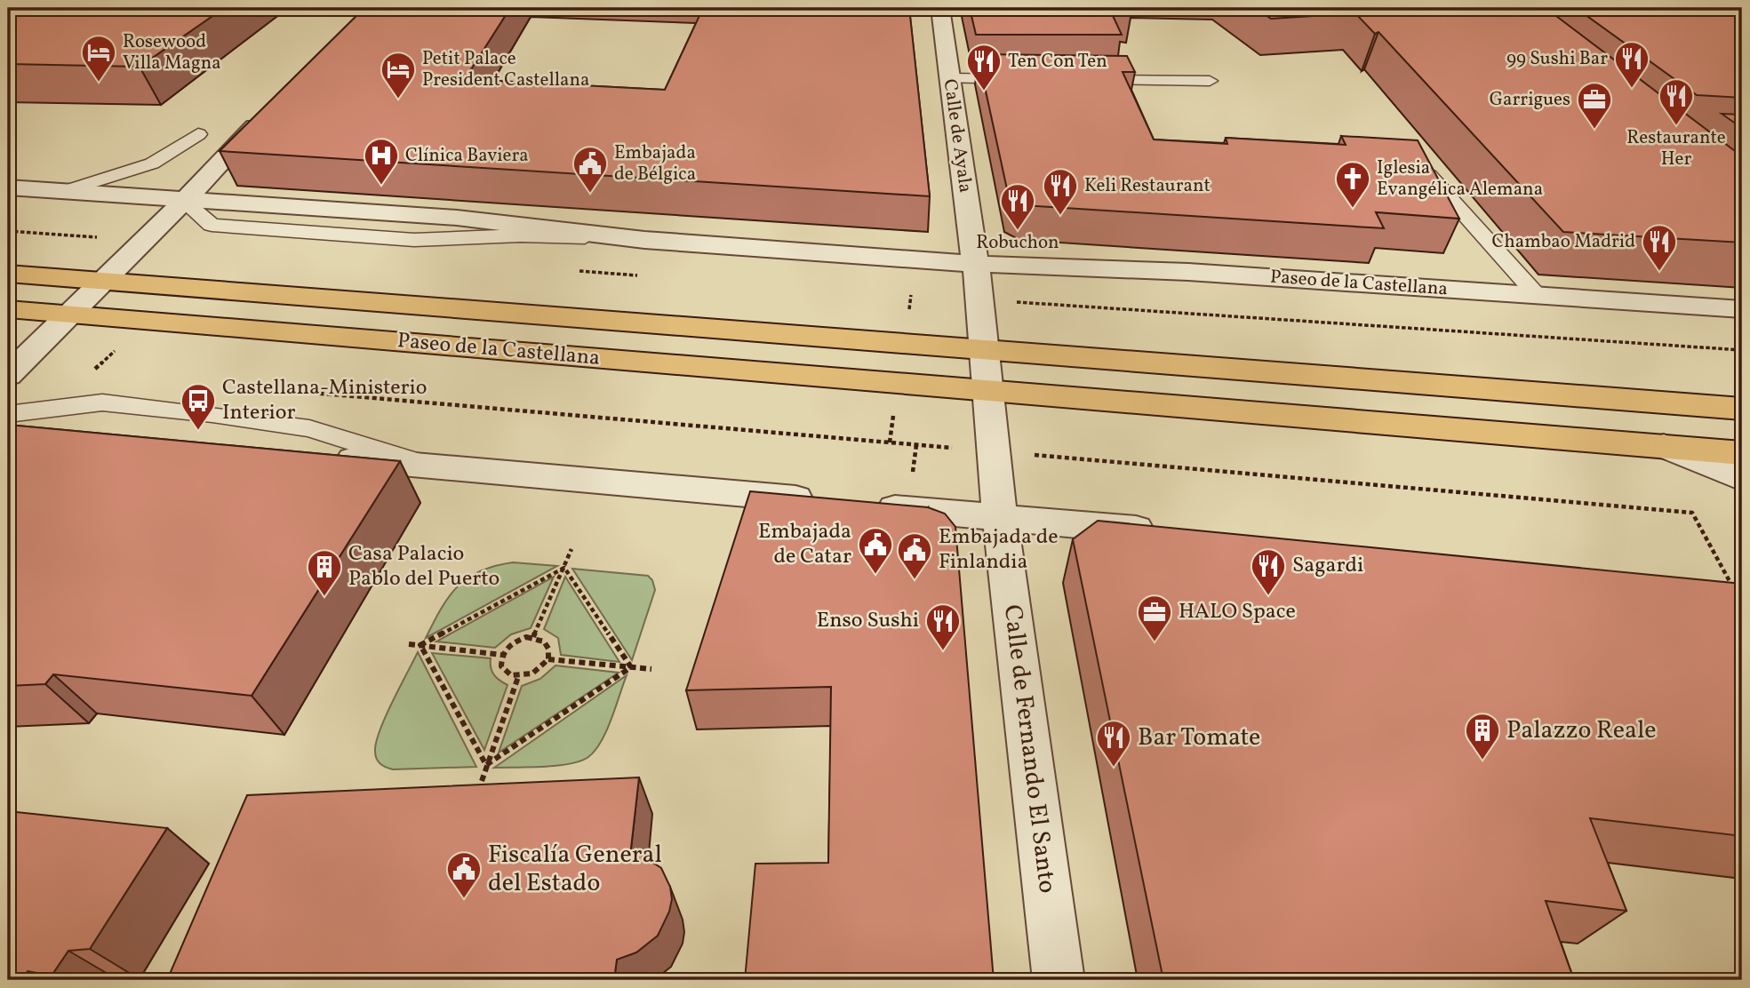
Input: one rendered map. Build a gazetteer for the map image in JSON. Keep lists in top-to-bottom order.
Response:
{
  "streets": {
    "highway": ["Paseo de la Castellana"],
    "street": ["Calle de Ayala", "Calle de Fernando El Santo"]
  },
  "crossings": [
    ["Calle de Ayala", "Paseo de la Castellana"]
  ],
  "places": {
    "hotel": ["Rosewood Villa Magna", "Petit Palace President Castellana"],
    "restaurant": [
      "99 Sushi Bar",
      "Ten Con Ten",
      "Restaurante Her",
      "Keli Restaurant",
      "Robuchon",
      "Chambao Madrid",
      "Sagardi",
      "Enso Sushi",
      "Bar Tomate"
    ],
    "office": ["Garrigues", "HALO Space"],
    "hospital": ["Clínica Baviera"],
    "public building": [
      "Embajada de Bélgica",
      "Embajada de Catar",
      "Embajada de Finlandia",
      "Fiscalía General del Estado"
    ],
    "church": ["Iglesia Evangélica Alemana"],
    "bus stop": ["Castellana-Ministerio Interior"],
    "building": ["Casa Palacio Pablo del Puerto", "Palazzo Reale"]
  }
}
